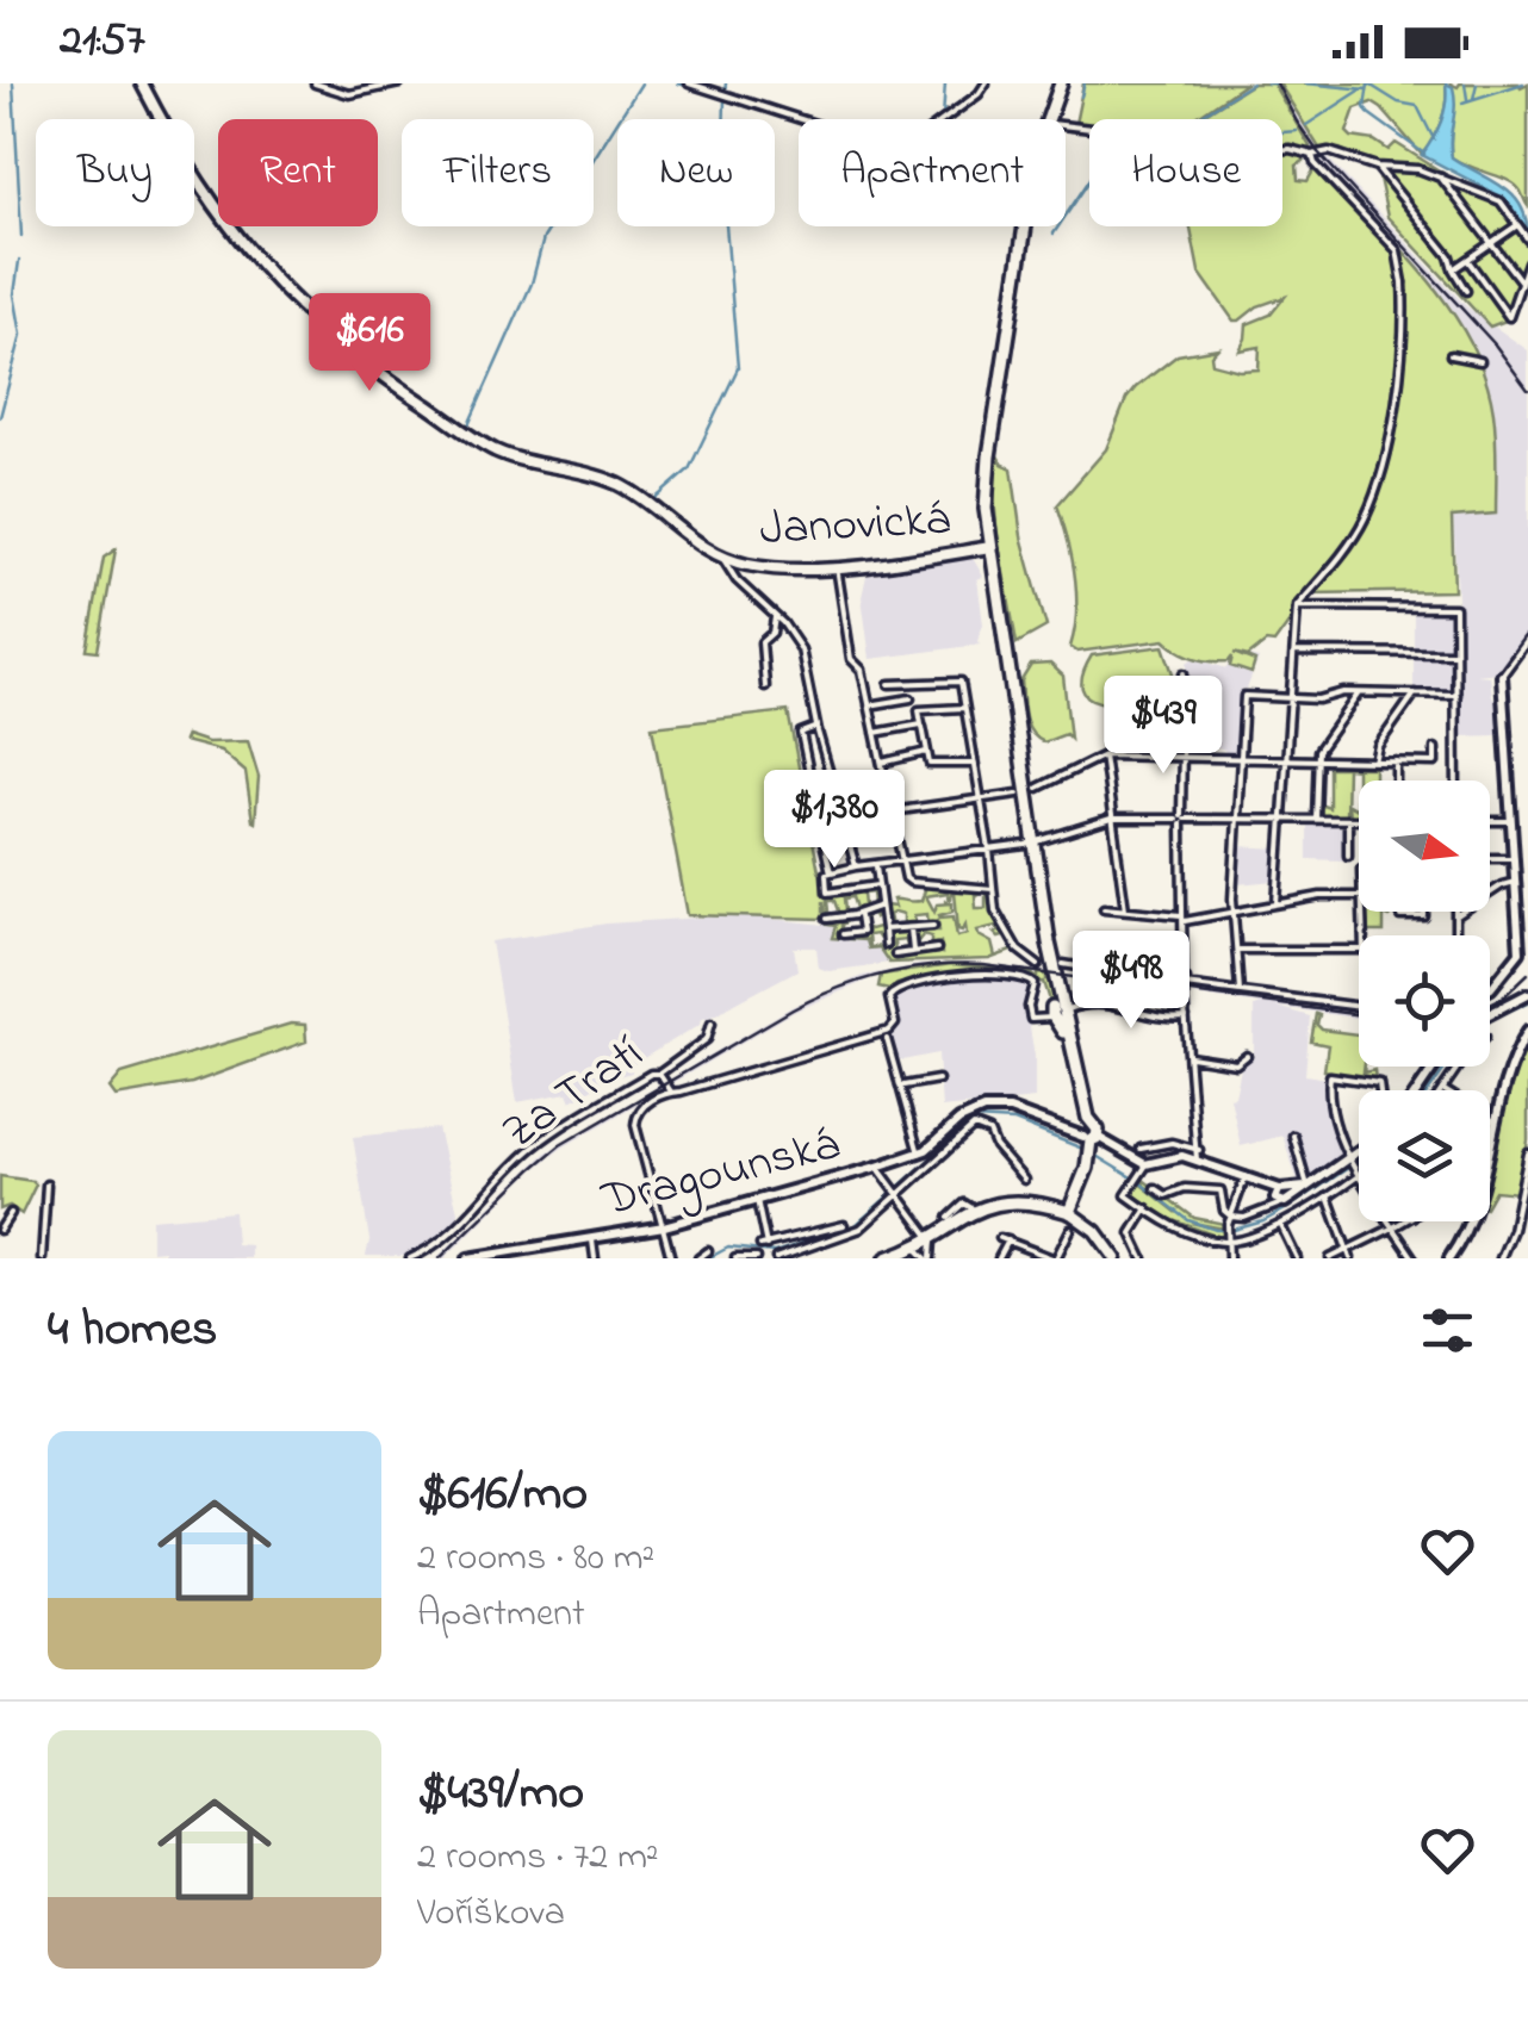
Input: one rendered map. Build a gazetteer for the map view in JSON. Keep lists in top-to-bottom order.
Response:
{
  "streets": {
    "main road": ["Janovická"],
    "street": ["Za Tratí", "Dragounská"]
  },
  "north": "right",
  "page": {
    "status": "21:57",
    "chip": [
      "Buy",
      "Rent",
      "Filters",
      "New",
      "Apartment",
      "House"
    ],
    "price": [
      "$616",
      "$439",
      "$1,380",
      "$498"
    ],
    "heading": "4 homes",
    "list": [
      {
        "name": "$616/mo",
        "note": "2 rooms · 80 m² · Apartment"
      },
      {
        "name": "$439/mo",
        "note": "2 rooms · 72 m² · Voříškova"
      }
    ]
  }
}
